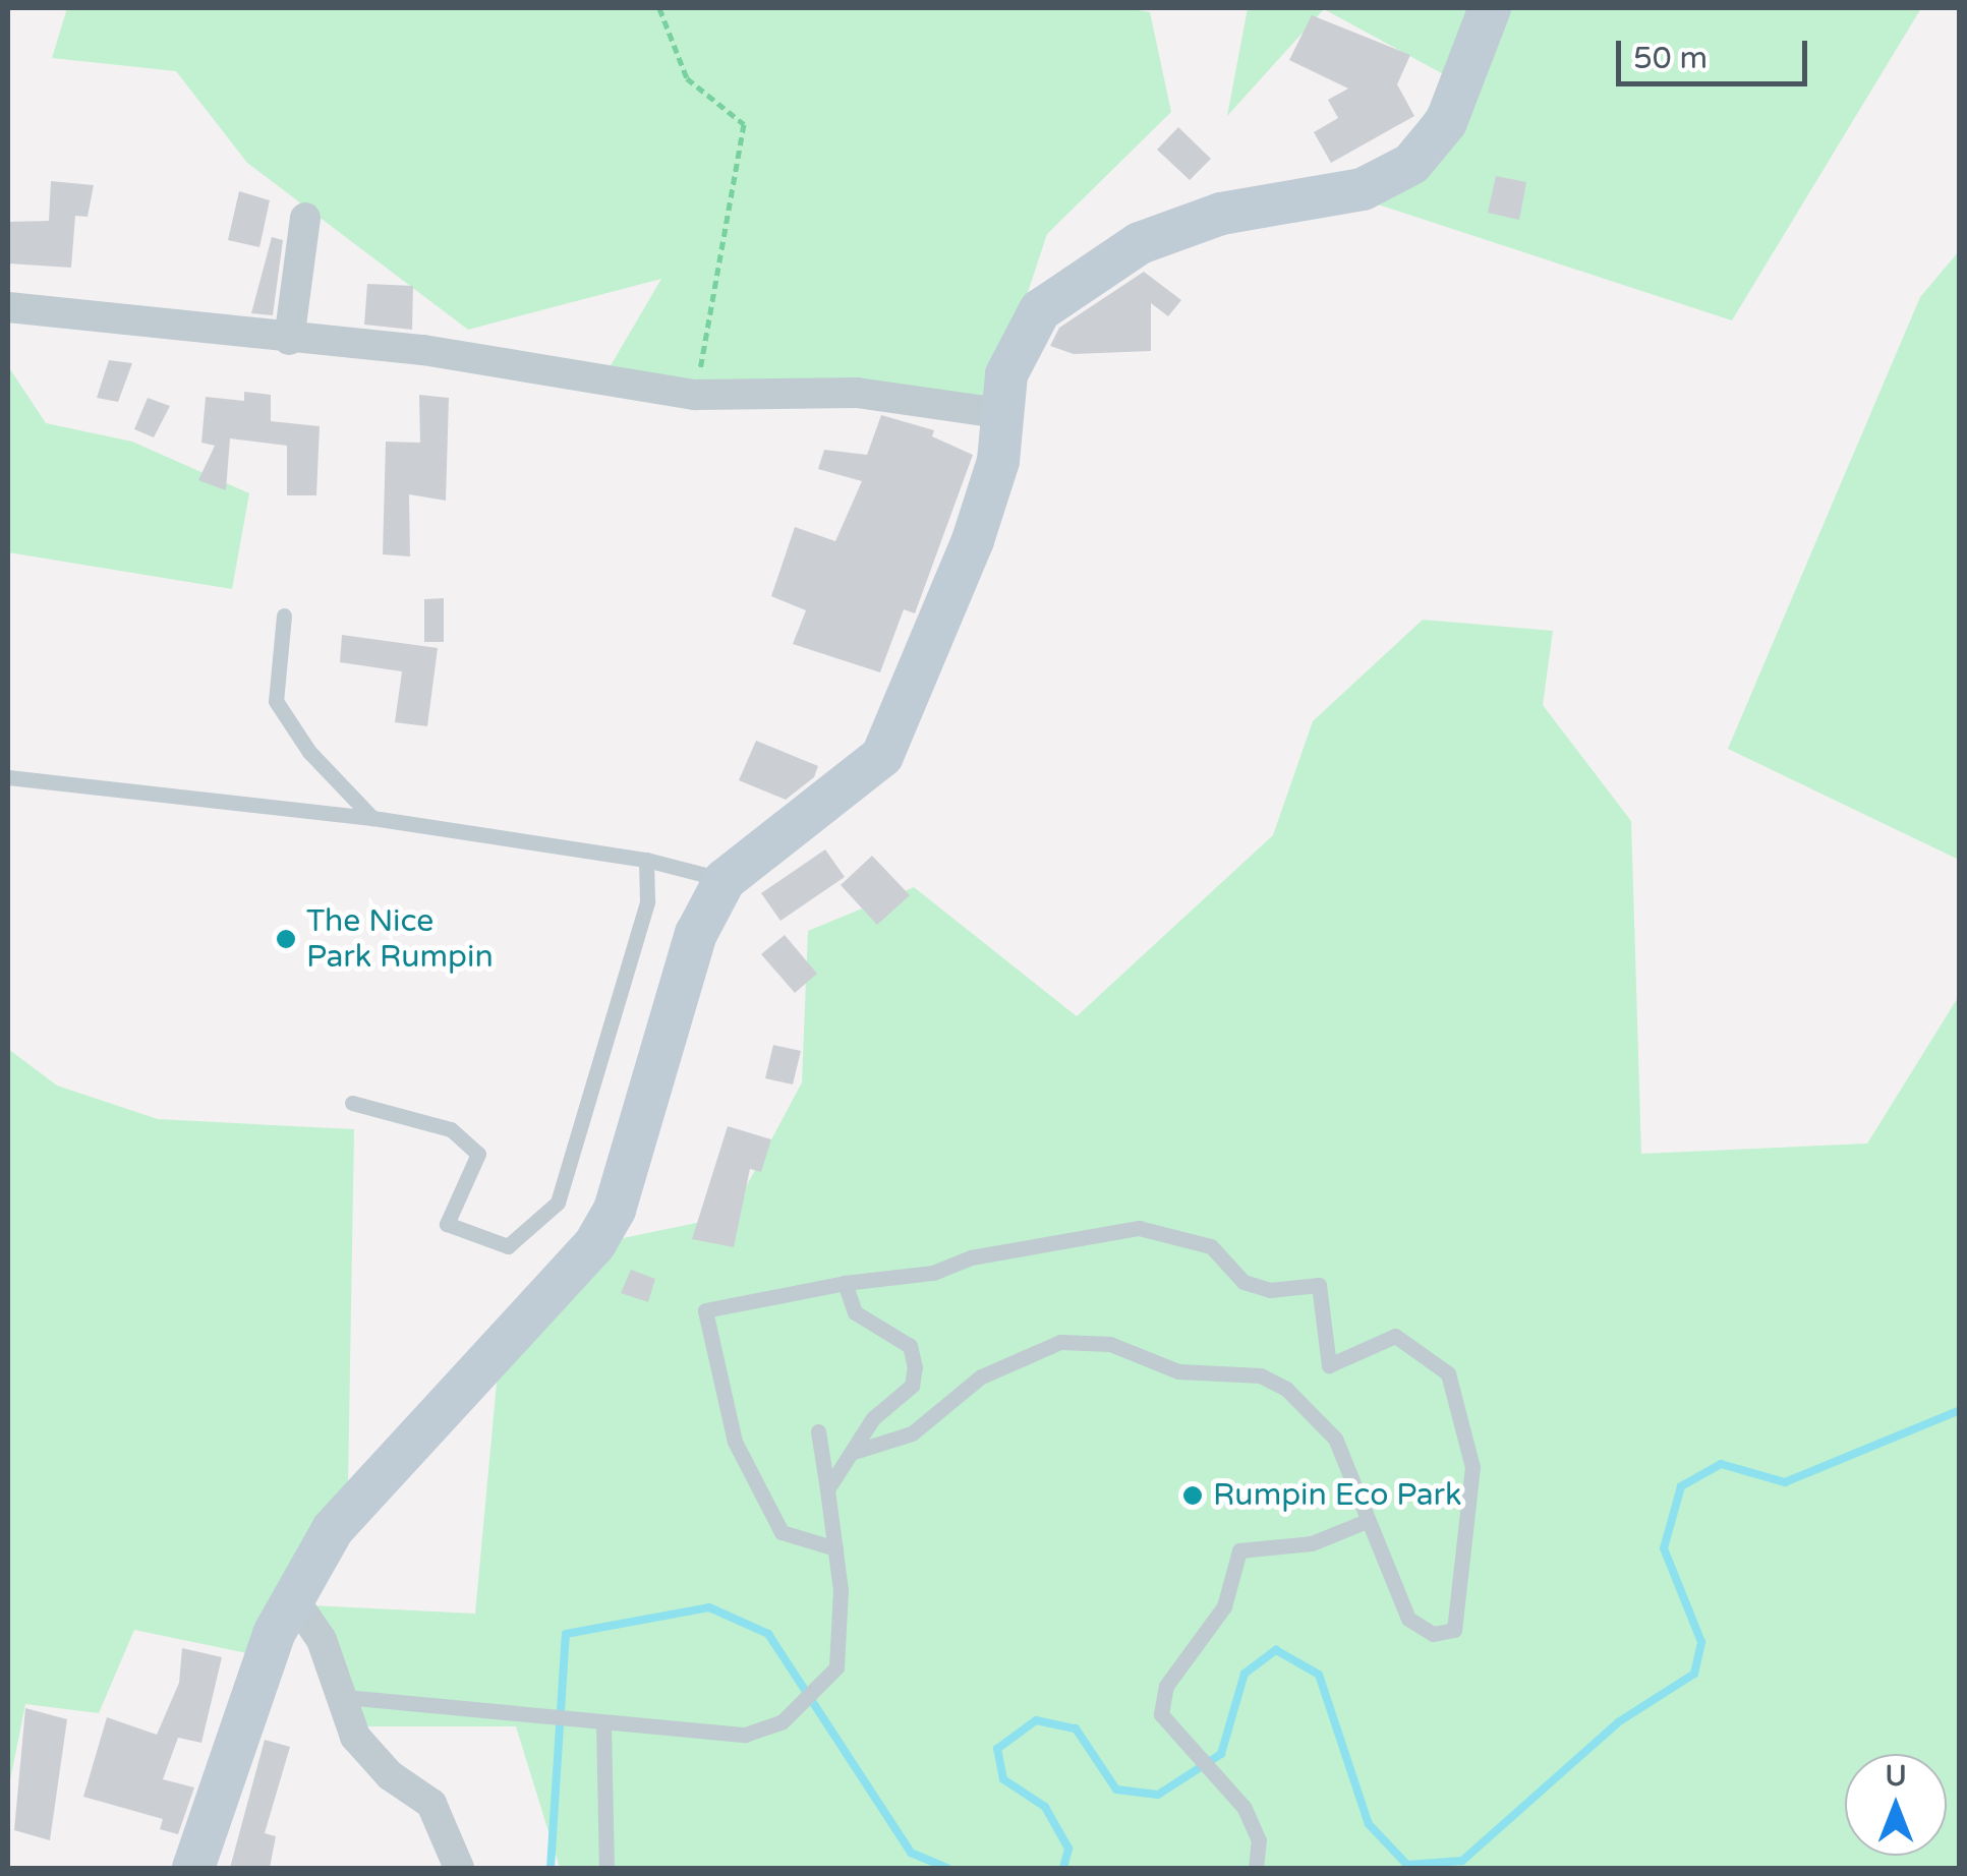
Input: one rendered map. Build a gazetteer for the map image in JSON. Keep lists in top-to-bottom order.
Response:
{
  "places": ["The Nice Park Rumpin", "Rumpin Eco Park"],
  "scale_bar": "50 m",
  "north": "top"
}
